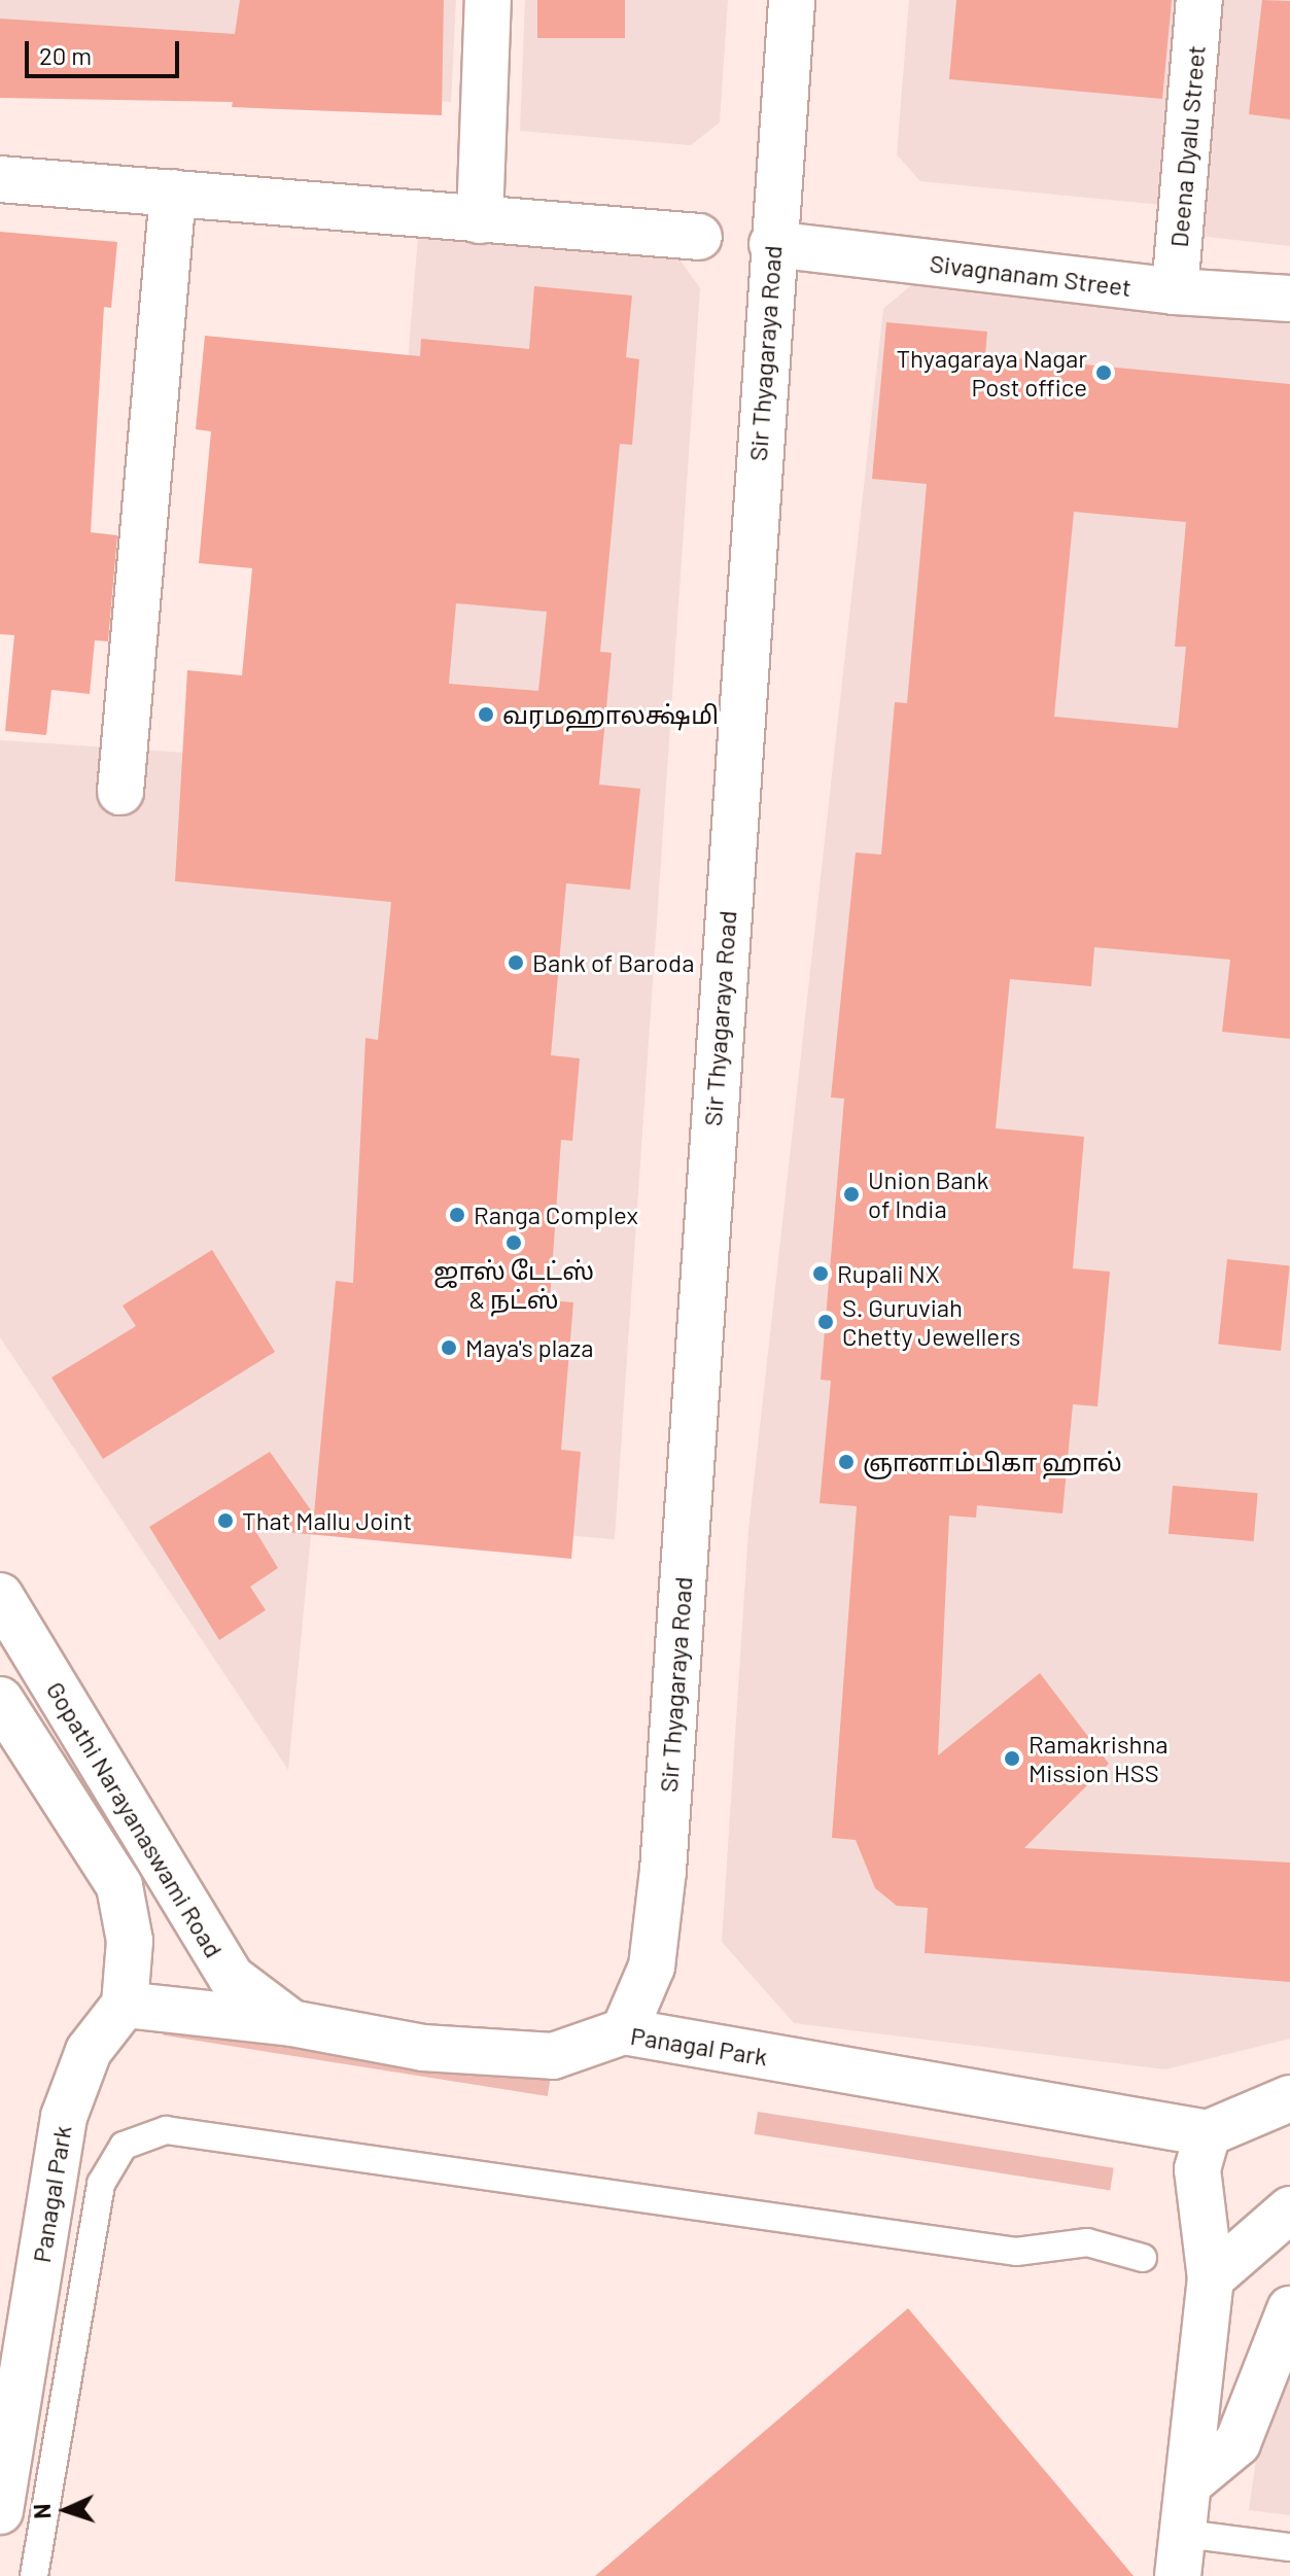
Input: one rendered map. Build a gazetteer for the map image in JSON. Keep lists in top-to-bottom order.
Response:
{
  "streets": {
    "main road": [
      "Deena Dyalu Street",
      "Sivagnanam Street",
      "Sir Thyagaraya Road",
      "Gopathi Narayanaswami Road",
      "Panagal Park"
    ]
  },
  "crossings": [
    ["Deena Dyalu Street", "Sivagnanam Street"],
    ["Sivagnanam Street", "Sir Thyagaraya Road"],
    ["Sir Thyagaraya Road", "Panagal Park"],
    ["Gopathi Narayanaswami Road", "Panagal Park"]
  ],
  "places": [
    "Thyagaraya Nagar Post office",
    "வரமஹாலக்ஷ்மி",
    "Bank of Baroda",
    "Union Bank of India",
    "Ranga Complex",
    "ஜாஸ் டேட்ஸ் & நட்ஸ்",
    "Rupali NX",
    "S. Guruviah Chetty Jewellers",
    "Maya's plaza",
    "ஞானாம்பிகா ஹால்",
    "That Mallu Joint",
    "Ramakrishna Mission HSS"
  ],
  "scale_bar": "20 m",
  "north": "left"
}
